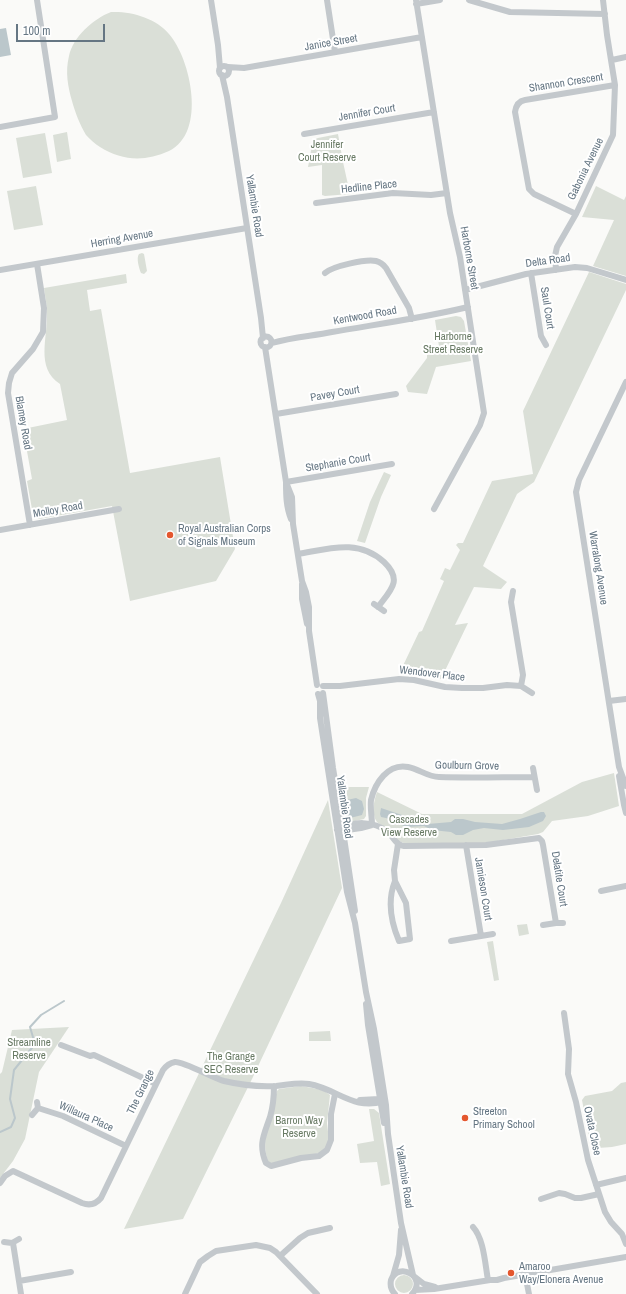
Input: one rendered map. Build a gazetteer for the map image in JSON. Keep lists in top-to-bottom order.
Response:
{
  "streets": {
    "street": [
      "Janice Street",
      "Shannon Crescent",
      "Jennifer Court",
      "Gabonia Avenue",
      "Hedline Place",
      "Yallambie Road",
      "Herring Avenue",
      "Harborne Street",
      "Delta Road",
      "Saul Court",
      "Kentwood Road",
      "Pavey Court",
      "Blamey Road",
      "Stephanie Court",
      "Molloy Road",
      "Warralong Avenue",
      "Wendover Place",
      "Goulburn Grove",
      "Delatite Court",
      "Jamieson Court",
      "The Grange",
      "Willaura Place",
      "Ovata Close"
    ]
  },
  "crossings": [
    ["Janice Street", "Yallambie Road"],
    ["Janice Street", "Harborne Street"],
    ["Shannon Crescent", "Gabonia Avenue"],
    ["Jennifer Court", "Harborne Street"],
    ["Gabonia Avenue", "Delta Road"],
    ["Hedline Place", "Harborne Street"],
    ["Yallambie Road", "Herring Avenue"],
    ["Yallambie Road", "Kentwood Road"],
    ["Yallambie Road", "Pavey Court"],
    ["Yallambie Road", "Stephanie Court"],
    ["Yallambie Road", "Wendover Place"],
    ["Yallambie Road", "The Grange"],
    ["Herring Avenue", "Blamey Road"],
    ["Harborne Street", "Delta Road"],
    ["Harborne Street", "Kentwood Road"],
    ["Delta Road", "Saul Court"],
    ["Blamey Road", "Molloy Road"],
    ["Delatite Court", "Jamieson Court"],
    ["The Grange", "Willaura Place"]
  ],
  "parks": [
    "Jennifer Court Reserve",
    "Harborne Street Reserve",
    "Cascades View Reserve",
    "Streamline Reserve",
    "The Grange SEC Reserve",
    "Barron Way Reserve"
  ],
  "places": ["Royal Australian Corps of Signals Museum", "Streeton Primary School", "Amaroo Way/Elonera Avenue"],
  "scale_bar": "100 m"
}
